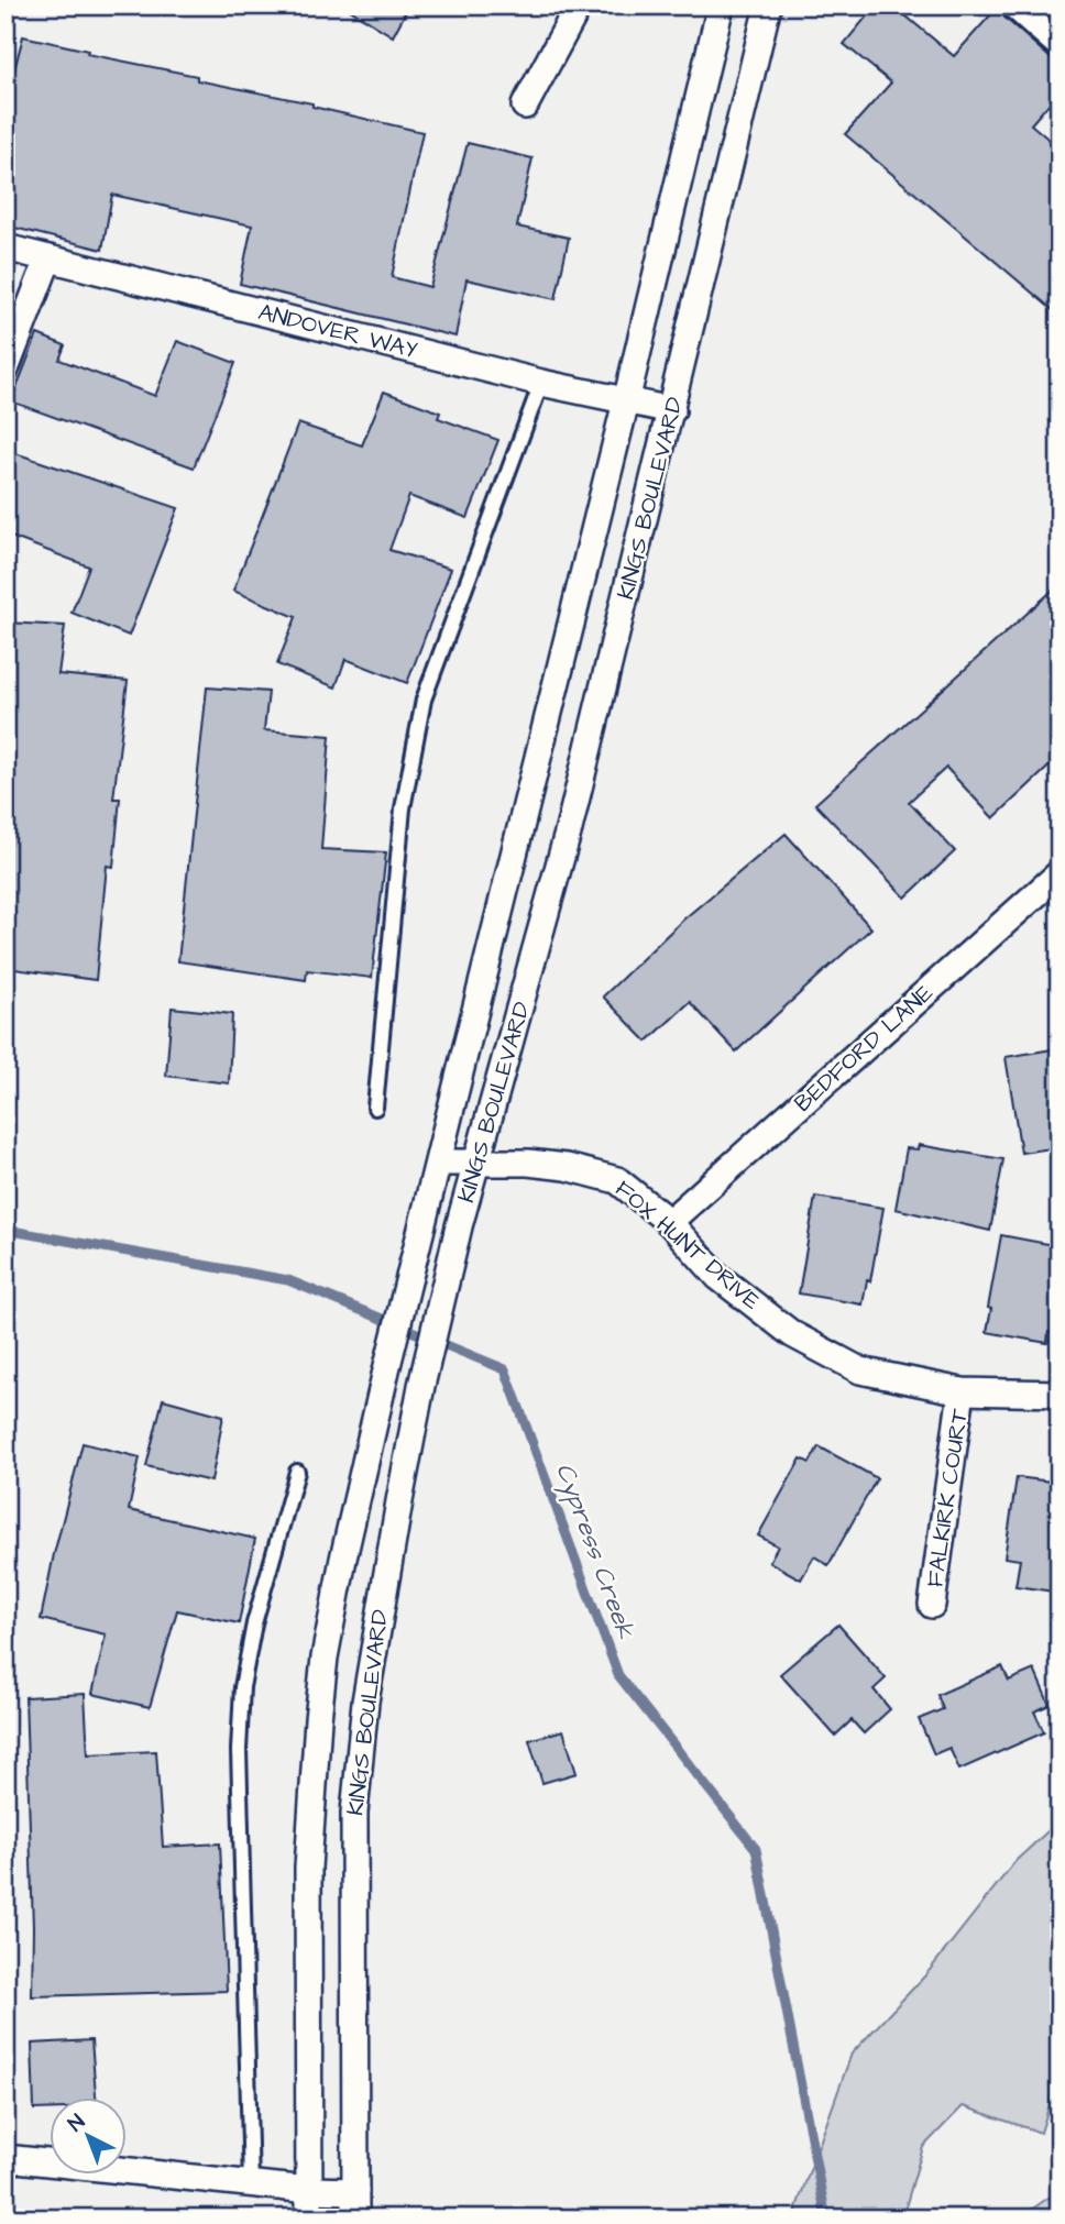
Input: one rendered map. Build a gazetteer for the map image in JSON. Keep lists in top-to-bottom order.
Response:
{
  "streets": {
    "street": [
      "ANDOVER WAY",
      "KINGS BOULEVARD",
      "BEDFORD LANE",
      "FOX HUNT DRIVE",
      "FALKIRK COURT"
    ]
  },
  "crossings": [
    ["ANDOVER WAY", "KINGS BOULEVARD"],
    ["KINGS BOULEVARD", "FOX HUNT DRIVE"],
    ["BEDFORD LANE", "FOX HUNT DRIVE"],
    ["FOX HUNT DRIVE", "FALKIRK COURT"]
  ],
  "water": ["Cypress Creek"],
  "north": "top left"
}
